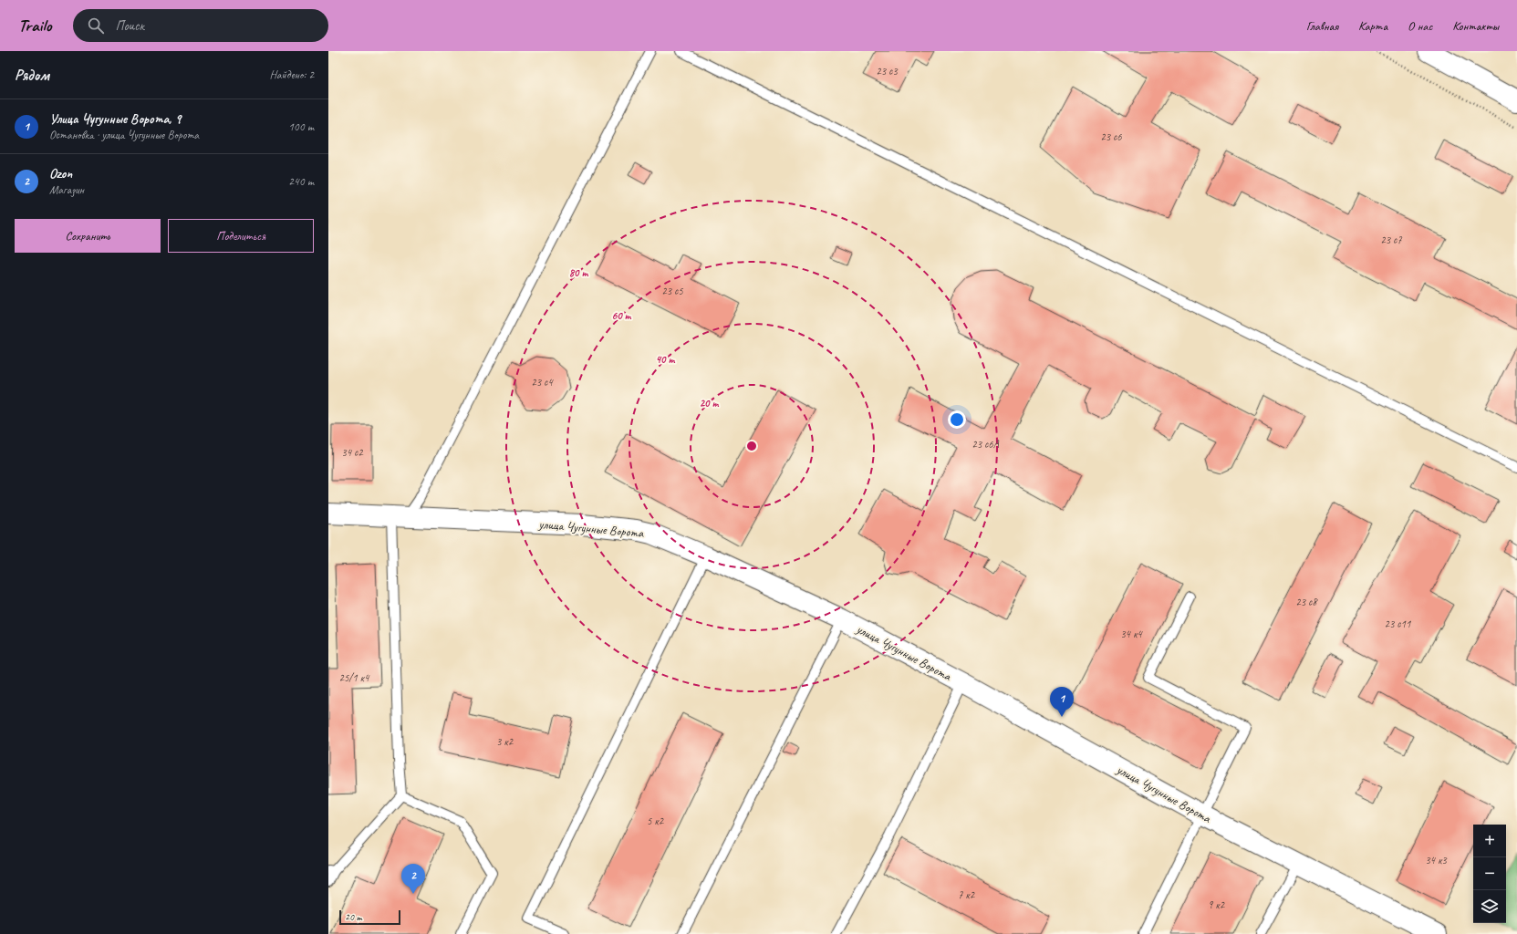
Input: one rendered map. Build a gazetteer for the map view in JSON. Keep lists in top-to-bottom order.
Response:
{
  "streets": {
    "street": ["улица Чугунные Ворота"]
  },
  "house_numbers": [
    "23 с3",
    "23 с6",
    "23 с7",
    "23 с5",
    "23 с4",
    "23 с6А",
    "34 с2",
    "23 с8",
    "23 с11",
    "34 к4",
    "25/1 к4",
    "3 к2",
    "5 к2",
    "34 к3",
    "7 к2",
    "9 к2"
  ],
  "scale_bar": "20 m",
  "page": {
    "header": "Trailo",
    "search": "Поиск",
    "nav": [
      "Главная",
      "Карта",
      "О нас",
      "Контакты"
    ],
    "heading": ["Рядом", "Найдено: 2"],
    "list": [
      {
        "mark": "1",
        "name": "Улица Чугунные Ворота, 9",
        "note": "Остановка · улица Чугунные Ворота",
        "value": "100 m"
      },
      {
        "mark": "2",
        "name": "Ozon",
        "note": "Магазин",
        "value": "240 m"
      }
    ],
    "buttons": ["Сохранить", "Поделиться"],
    "pins": ["1", "2"],
    "map_buttons": ["+", "−"],
    "scale": "20 m"
  },
  "rings": [
    "80 m",
    "60 m",
    "40 m",
    "20 m"
  ]
}
